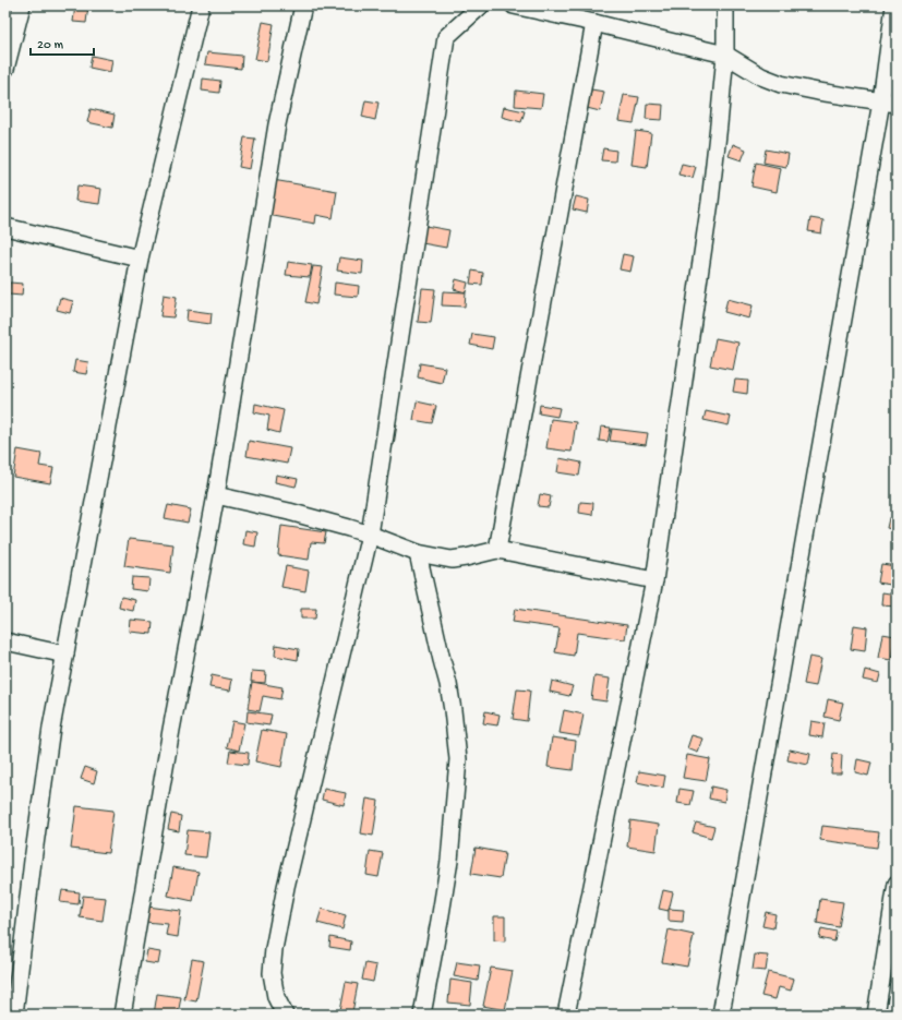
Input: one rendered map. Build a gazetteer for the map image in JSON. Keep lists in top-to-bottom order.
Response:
{
  "scale_bar": "20 m"
}
